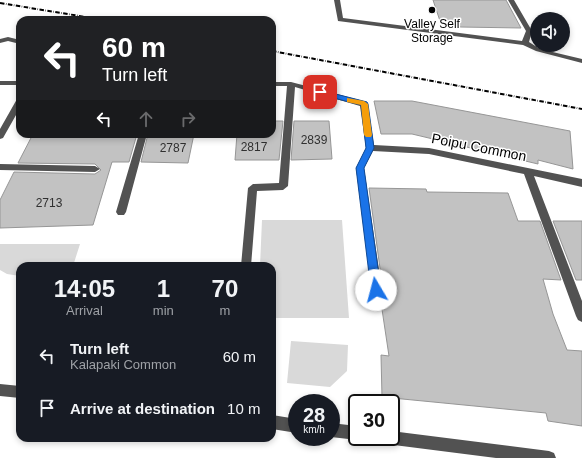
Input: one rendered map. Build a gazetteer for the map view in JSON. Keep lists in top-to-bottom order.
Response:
{
  "streets": {
    "street": ["Poipu Common"]
  },
  "places": ["Valley Self Storage"],
  "house_numbers": [
    "2839",
    "2817",
    "2787",
    "2713"
  ],
  "page": {
    "turn": ["60 m", "Turn left"],
    "eta": [
      "14:05",
      "Arrival",
      "1",
      "min",
      "70",
      "m"
    ],
    "list": [
      {
        "name": "Turn left",
        "note": "Kalapaki Common",
        "value": "60 m"
      },
      {
        "name": "Arrive at destination",
        "value": "10 m"
      }
    ],
    "speed": "28 km/h",
    "limit": "30"
  }
}
